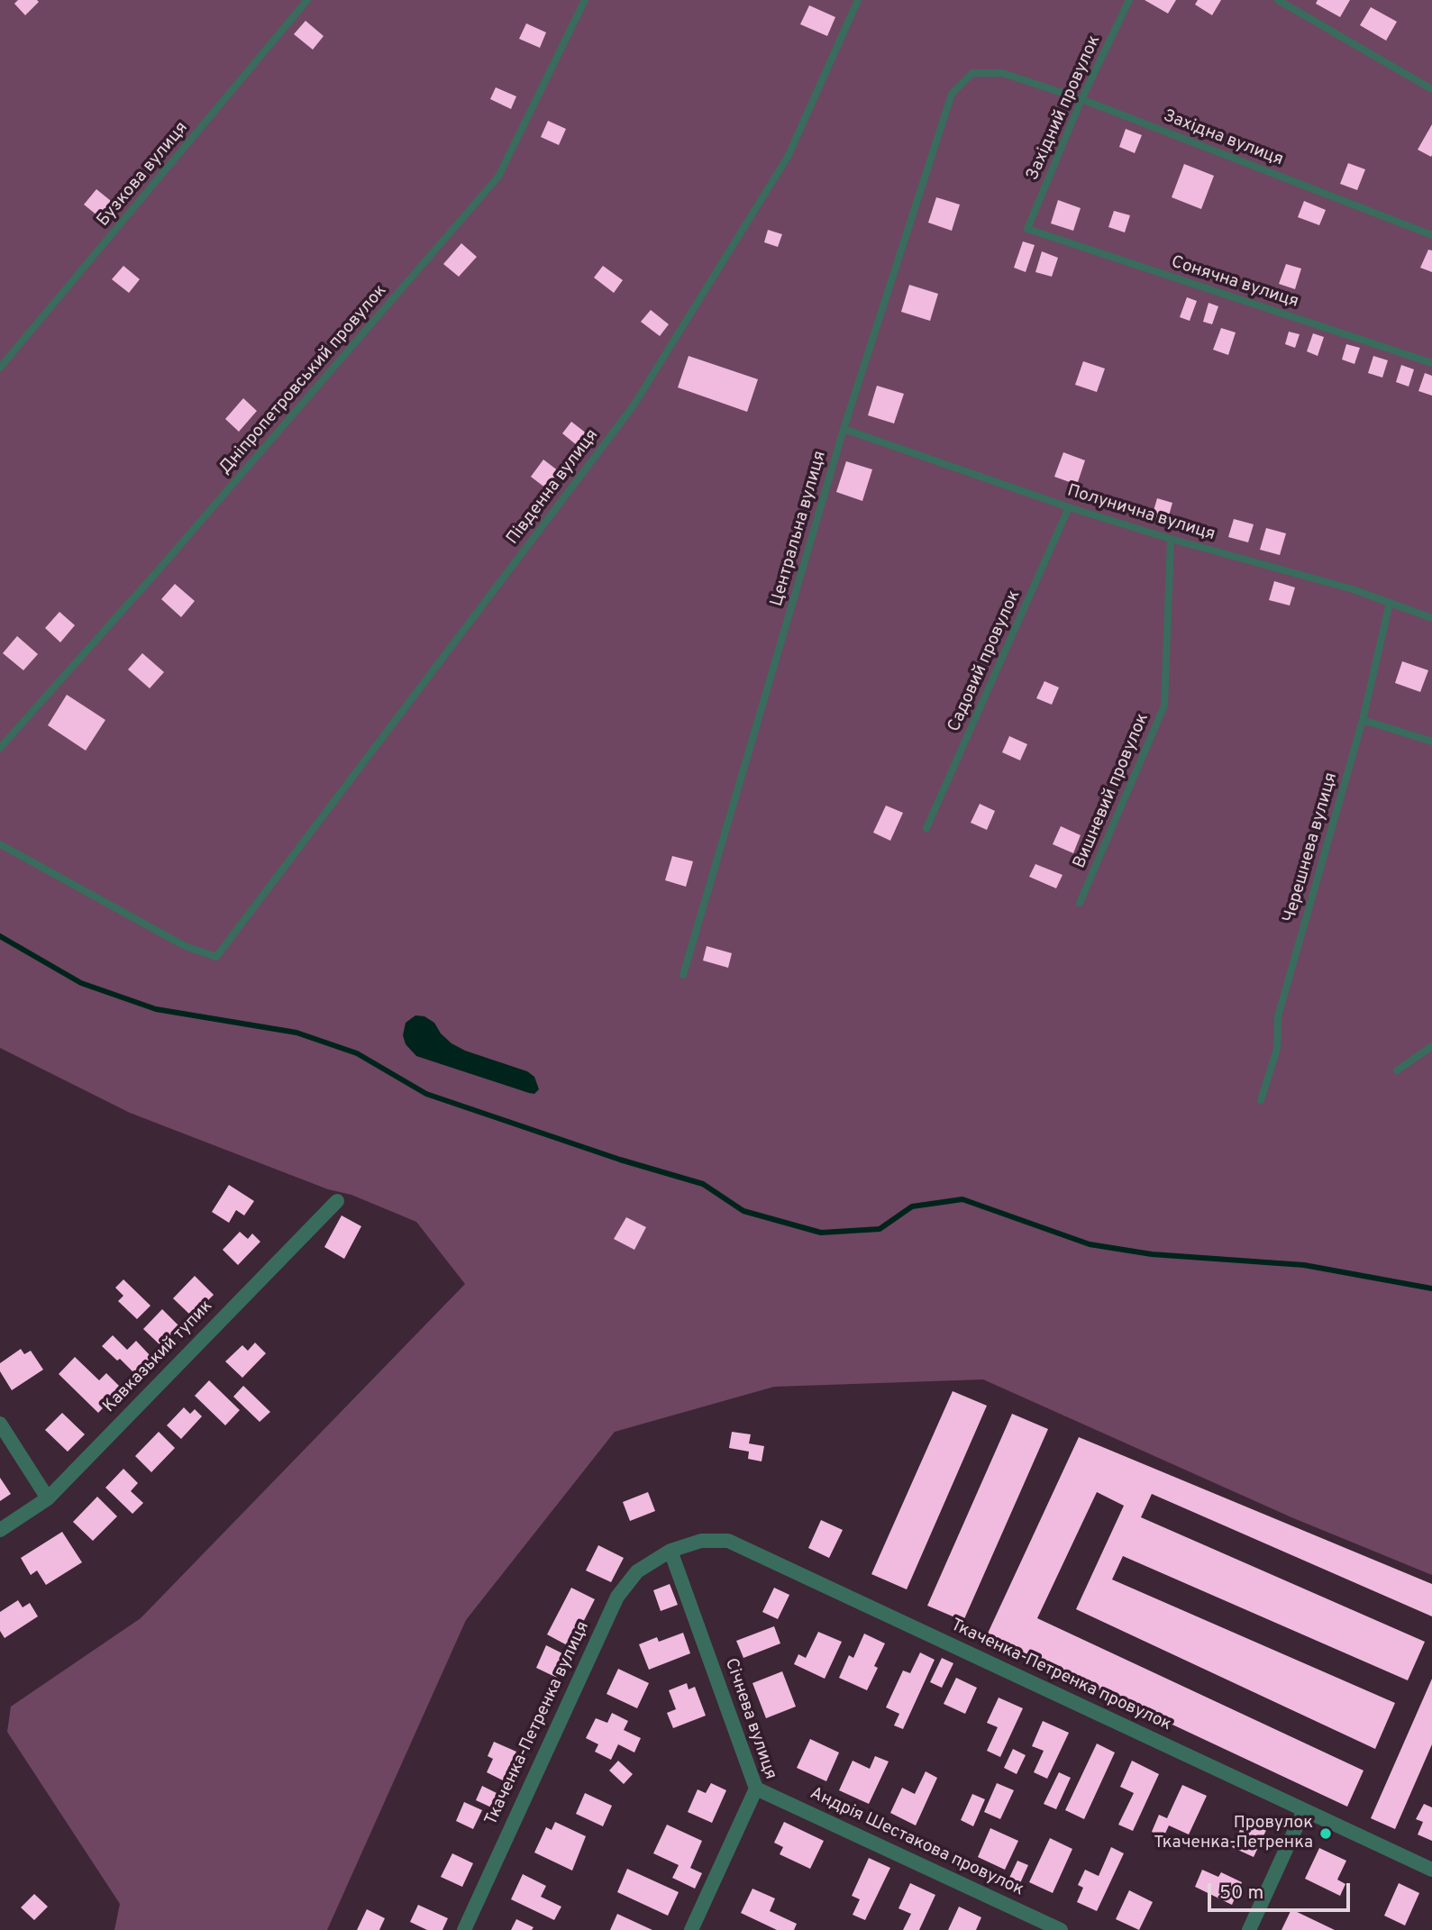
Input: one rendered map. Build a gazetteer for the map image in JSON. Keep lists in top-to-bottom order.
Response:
{
  "streets": {
    "street": [
      "Кавказький тупик",
      "Ткаченка-Петренка провулок",
      "Січнева вулиця",
      "Ткаченка-Петренка вулиця",
      "Андрія Шестакова провулок"
    ],
    "lane": [
      "Західний провулок",
      "Західна вулиця",
      "Бузкова вулиця",
      "Сонячна вулиця",
      "Дніпропетровський провулок",
      "Південна вулиця",
      "Полунична вулиця",
      "Центральна вулиця",
      "Садовий провулок",
      "Вишневий провулок",
      "Черешнева вулиця"
    ]
  },
  "crossings": [
    ["Західний провулок", "Західна вулиця"],
    ["Західний провулок", "Сонячна вулиця"],
    ["Західна вулиця", "Центральна вулиця"],
    ["Полунична вулиця", "Центральна вулиця"],
    ["Полунична вулиця", "Садовий провулок"],
    ["Полунична вулиця", "Вишневий провулок"],
    ["Полунична вулиця", "Черешнева вулиця"],
    ["Ткаченка-Петренка провулок", "Січнева вулиця"],
    ["Ткаченка-Петренка провулок", "Ткаченка-Петренка вулиця"],
    ["Січнева вулиця", "Ткаченка-Петренка вулиця"],
    ["Січнева вулиця", "Андрія Шестакова провулок"]
  ],
  "places": ["Провулок Ткаченка-Петренка"],
  "scale_bar": "50 m"
}
